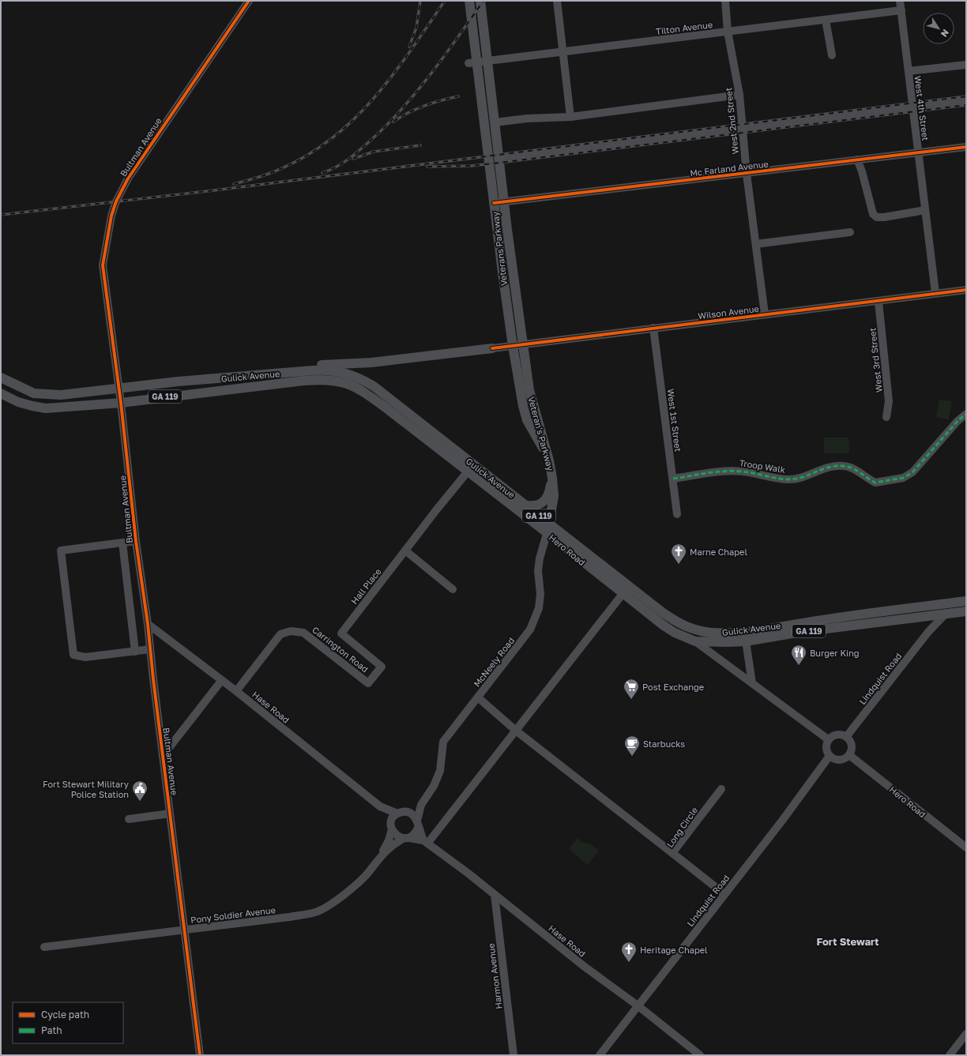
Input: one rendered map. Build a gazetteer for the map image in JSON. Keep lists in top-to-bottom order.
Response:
{
  "streets": {
    "main road": [
      "Veterans Parkway",
      "Gulick Avenue",
      "GA 119",
      "Veteran's Parkway",
      "Hero Road"
    ],
    "street": [
      "Tilton Avenue",
      "West 4th Street",
      "West 2nd Street",
      "Bultman Avenue",
      "Mc Farland Avenue",
      "Wilson Avenue",
      "West 3rd Street",
      "West 1st Street",
      "Troop Walk",
      "Hall Place",
      "Carrington Road",
      "McNeely Road",
      "Lindquist Road",
      "Hase Road",
      "Long Circle",
      "Pony Soldier Avenue",
      "Harmon Avenue"
    ]
  },
  "crossings": [
    ["Tilton Avenue", "West 4th Street"],
    ["Tilton Avenue", "West 2nd Street"],
    ["Tilton Avenue", "Veterans Parkway"],
    ["West 4th Street", "Mc Farland Avenue"],
    ["West 4th Street", "Wilson Avenue"],
    ["West 2nd Street", "Mc Farland Avenue"],
    ["West 2nd Street", "Wilson Avenue"],
    ["Bultman Avenue", "Gulick Avenue"],
    ["Bultman Avenue", "GA 119"],
    ["Bultman Avenue", "Hero Road"],
    ["Bultman Avenue", "Hase Road"],
    ["Bultman Avenue", "Pony Soldier Avenue"],
    ["Mc Farland Avenue", "Veterans Parkway"],
    ["Veterans Parkway", "Wilson Avenue"],
    ["Veterans Parkway", "Veteran's Parkway"],
    ["Wilson Avenue", "West 3rd Street"],
    ["Wilson Avenue", "West 1st Street"],
    ["Wilson Avenue", "Veteran's Parkway"],
    ["Gulick Avenue", "Veteran's Parkway"],
    ["Gulick Avenue", "Hero Road"],
    ["Gulick Avenue", "McNeely Road"],
    ["Gulick Avenue", "Lindquist Road"],
    ["GA 119", "Hero Road"],
    ["West 1st Street", "Troop Walk"],
    ["Veteran's Parkway", "Hero Road"],
    ["Veteran's Parkway", "McNeely Road"],
    ["Hero Road", "Hall Place"],
    ["Hero Road", "McNeely Road"],
    ["Hero Road", "Lindquist Road"],
    ["Hall Place", "Carrington Road"],
    ["Carrington Road", "Hase Road"],
    ["Lindquist Road", "Hase Road"],
    ["Lindquist Road", "Long Circle"],
    ["Hase Road", "Harmon Avenue"]
  ],
  "districts": ["Fort Stewart"],
  "places": {
    "church": ["Marne Chapel", "Heritage Chapel"],
    "restaurant": ["Burger King"],
    "supermarket": ["Post Exchange"],
    "cafe": ["Starbucks"],
    "public building": ["Fort Stewart Military Police Station"]
  },
  "legend": ["Cycle path", "Path"],
  "north": "bottom right"
}
